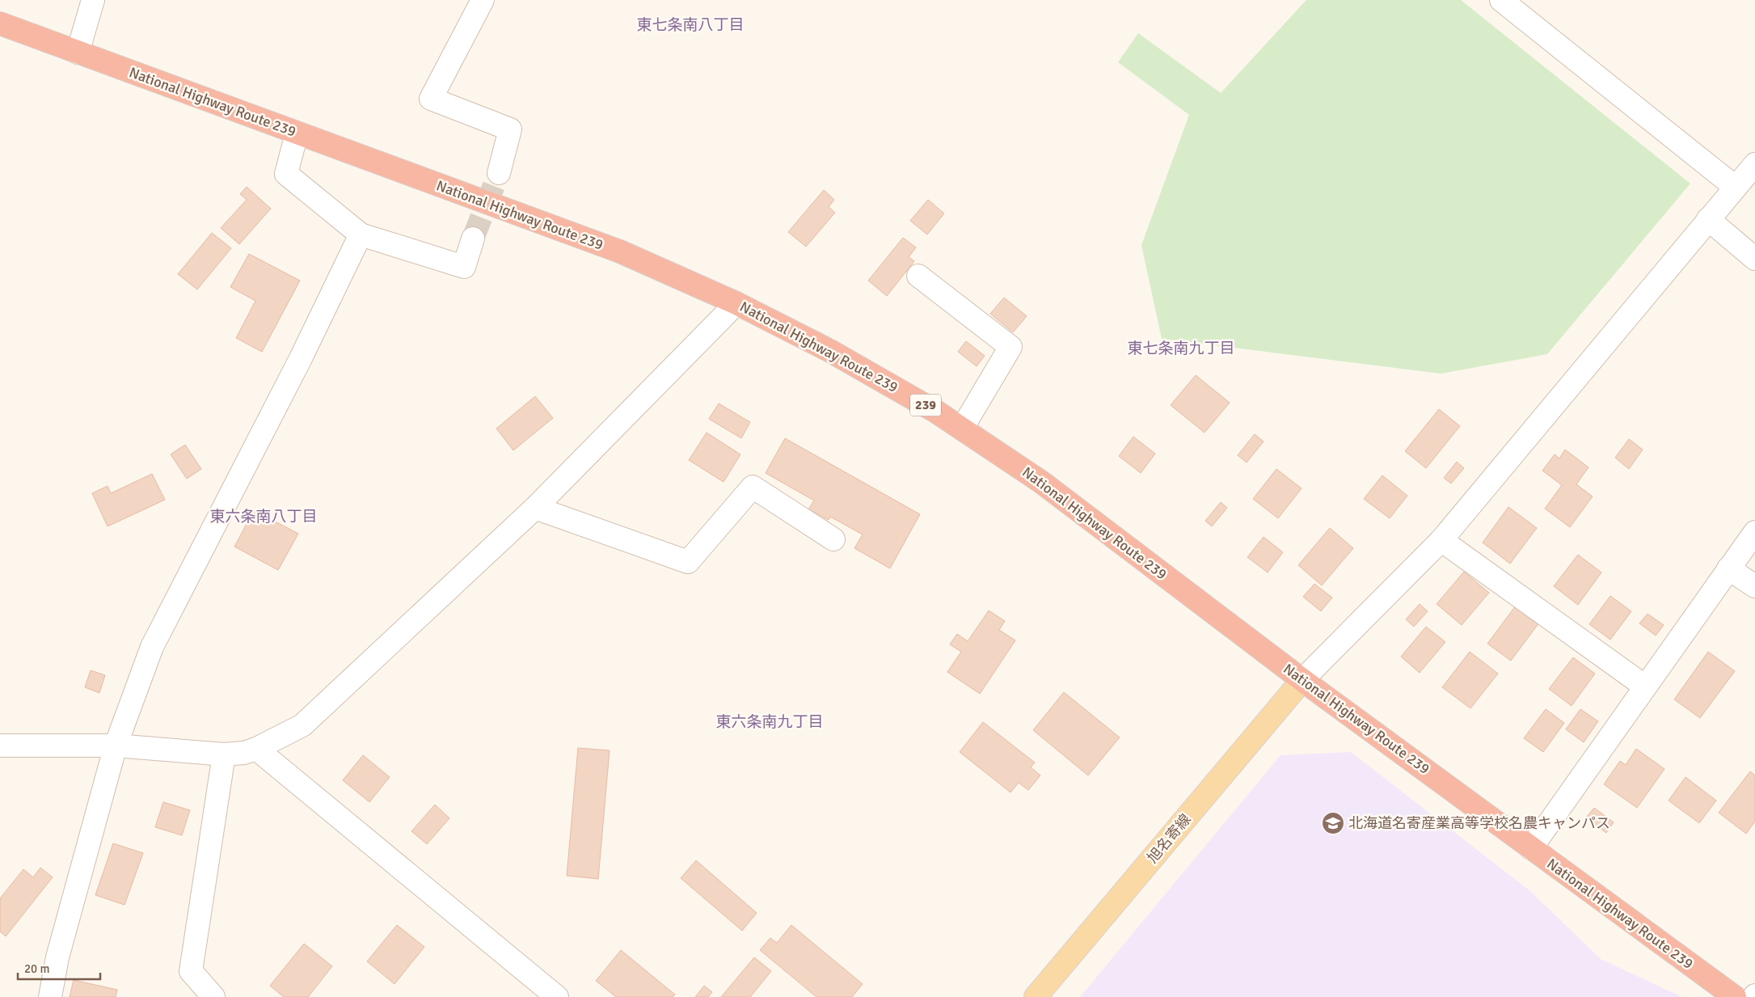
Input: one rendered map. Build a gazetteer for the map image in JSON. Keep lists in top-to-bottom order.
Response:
{
  "streets": {
    "highway": ["National Highway Route 239", "239"],
    "main road": ["旭名寄線"]
  },
  "crossings": [
    ["National Highway Route 239", "旭名寄線"]
  ],
  "districts": [
    "東七条南八丁目",
    "東七条南九丁目",
    "東六条南八丁目",
    "東六条南九丁目"
  ],
  "places": {
    "school or university": ["北海道名寄産業高等学校名農キャンパス"]
  },
  "scale_bar": "20 m"
}
